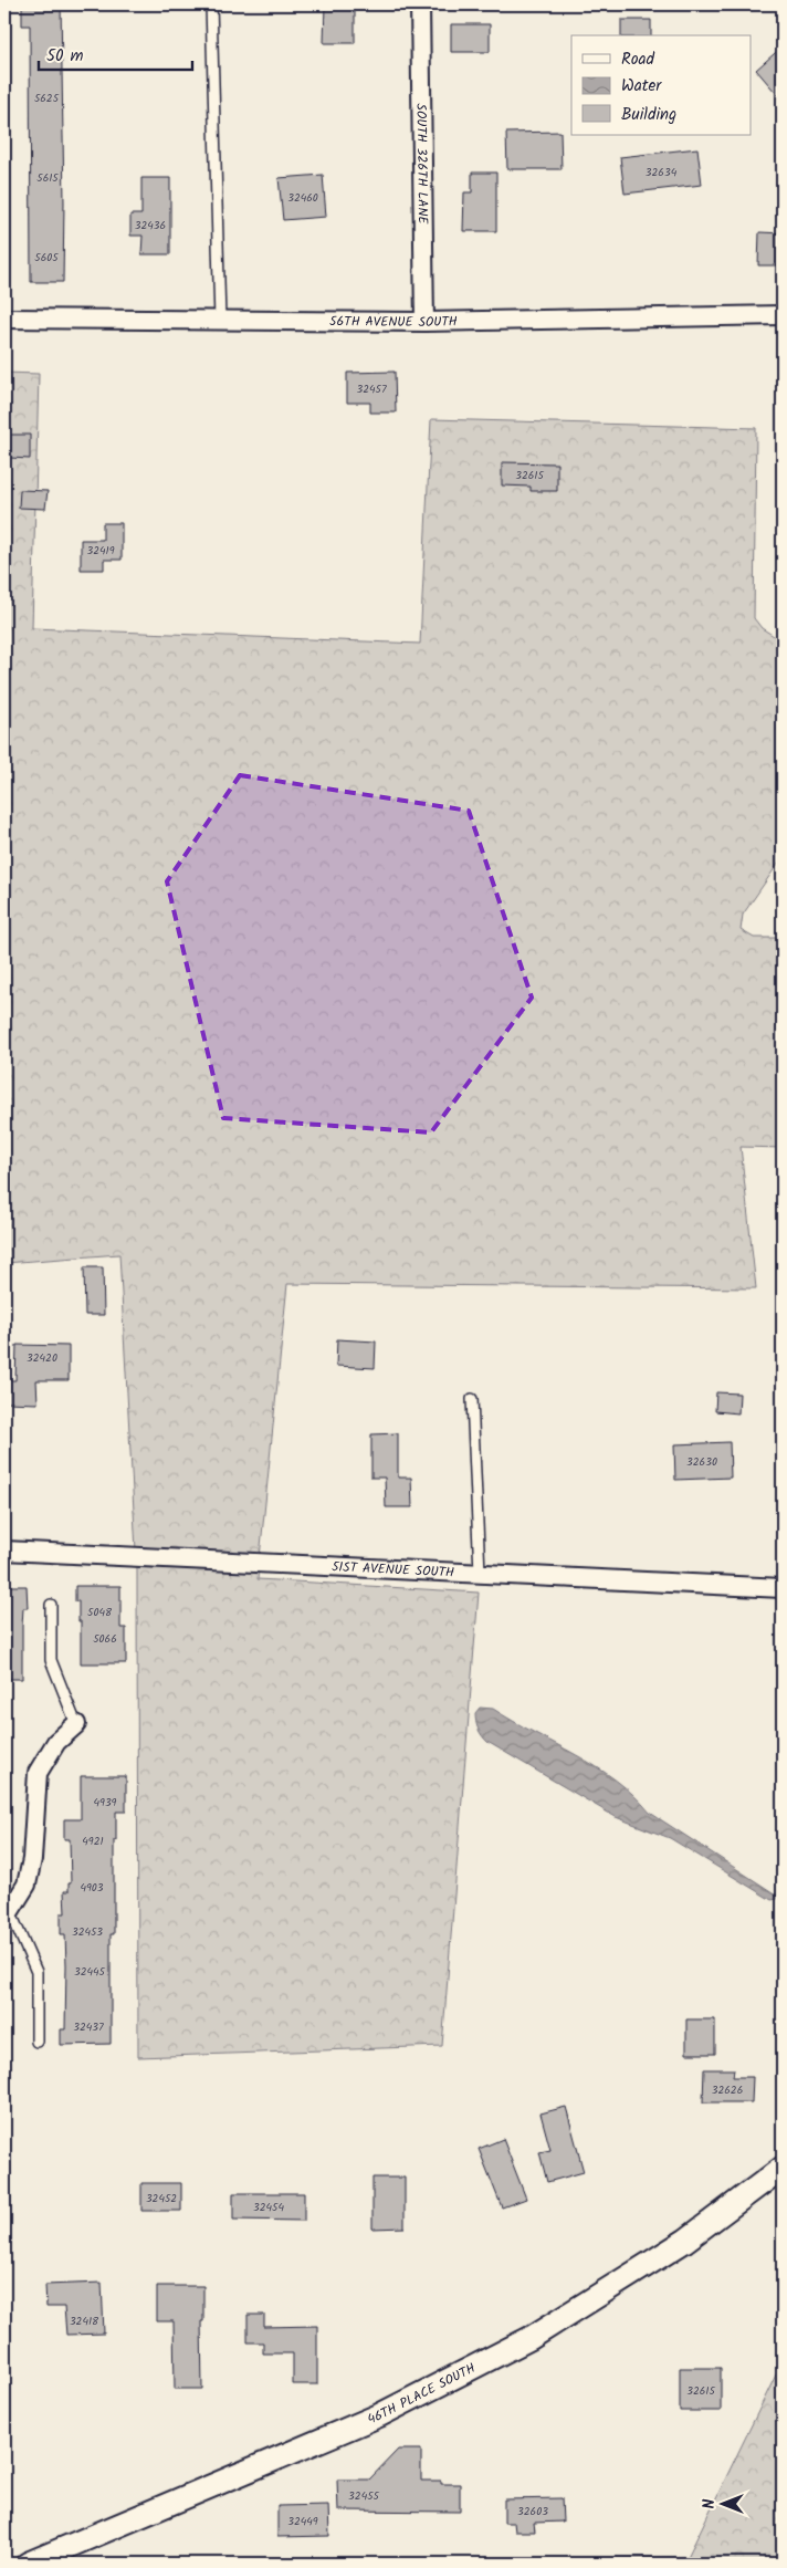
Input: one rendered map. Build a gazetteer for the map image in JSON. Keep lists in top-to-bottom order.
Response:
{
  "streets": {
    "street": [
      "SOUTH 326TH LANE",
      "56TH AVENUE SOUTH",
      "51ST AVENUE SOUTH",
      "46TH PLACE SOUTH"
    ]
  },
  "crossings": [
    ["SOUTH 326TH LANE", "56TH AVENUE SOUTH"]
  ],
  "house_numbers": [
    "5625",
    "32634",
    "5615",
    "32460",
    "32436",
    "5605",
    "32457",
    "32615",
    "32419",
    "32420",
    "32630",
    "5048",
    "5066",
    "4939",
    "4921",
    "4903",
    "32453",
    "32445",
    "32437",
    "32626",
    "32452",
    "32454",
    "32418",
    "32615",
    "32455",
    "32603",
    "32449"
  ],
  "legend": ["Road", "Water", "Building"],
  "scale_bar": "50 m",
  "north": "left"
}
